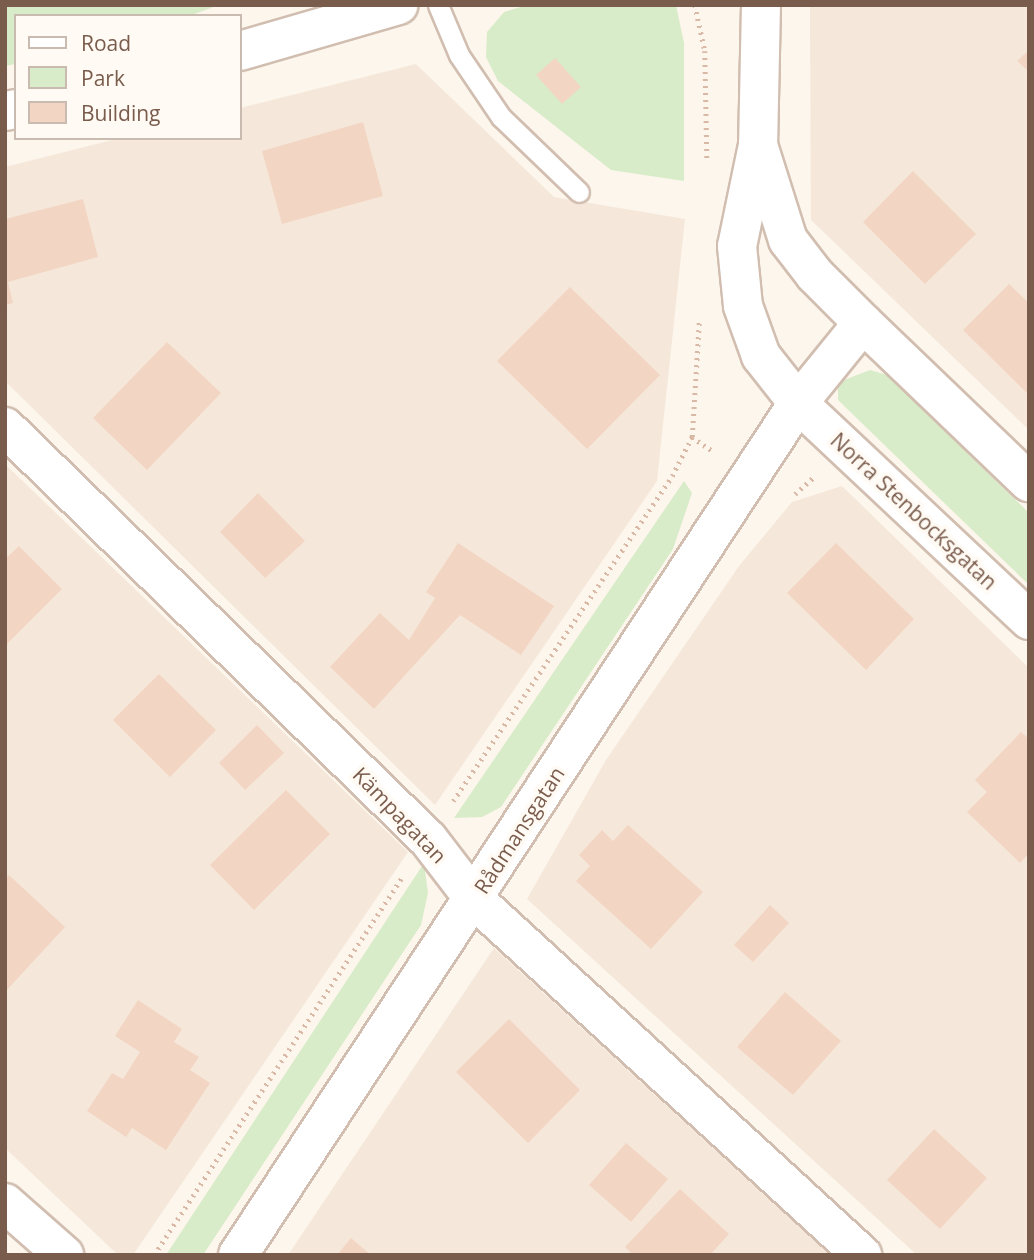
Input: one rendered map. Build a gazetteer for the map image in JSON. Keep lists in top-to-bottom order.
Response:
{
  "streets": {
    "street": ["Norra Stenbocksgatan", "Kämpagatan", "Rådmansgatan"]
  },
  "crossings": [
    ["Norra Stenbocksgatan", "Rådmansgatan"],
    ["Kämpagatan", "Rådmansgatan"]
  ],
  "legend": ["Road", "Park", "Building"]
}
